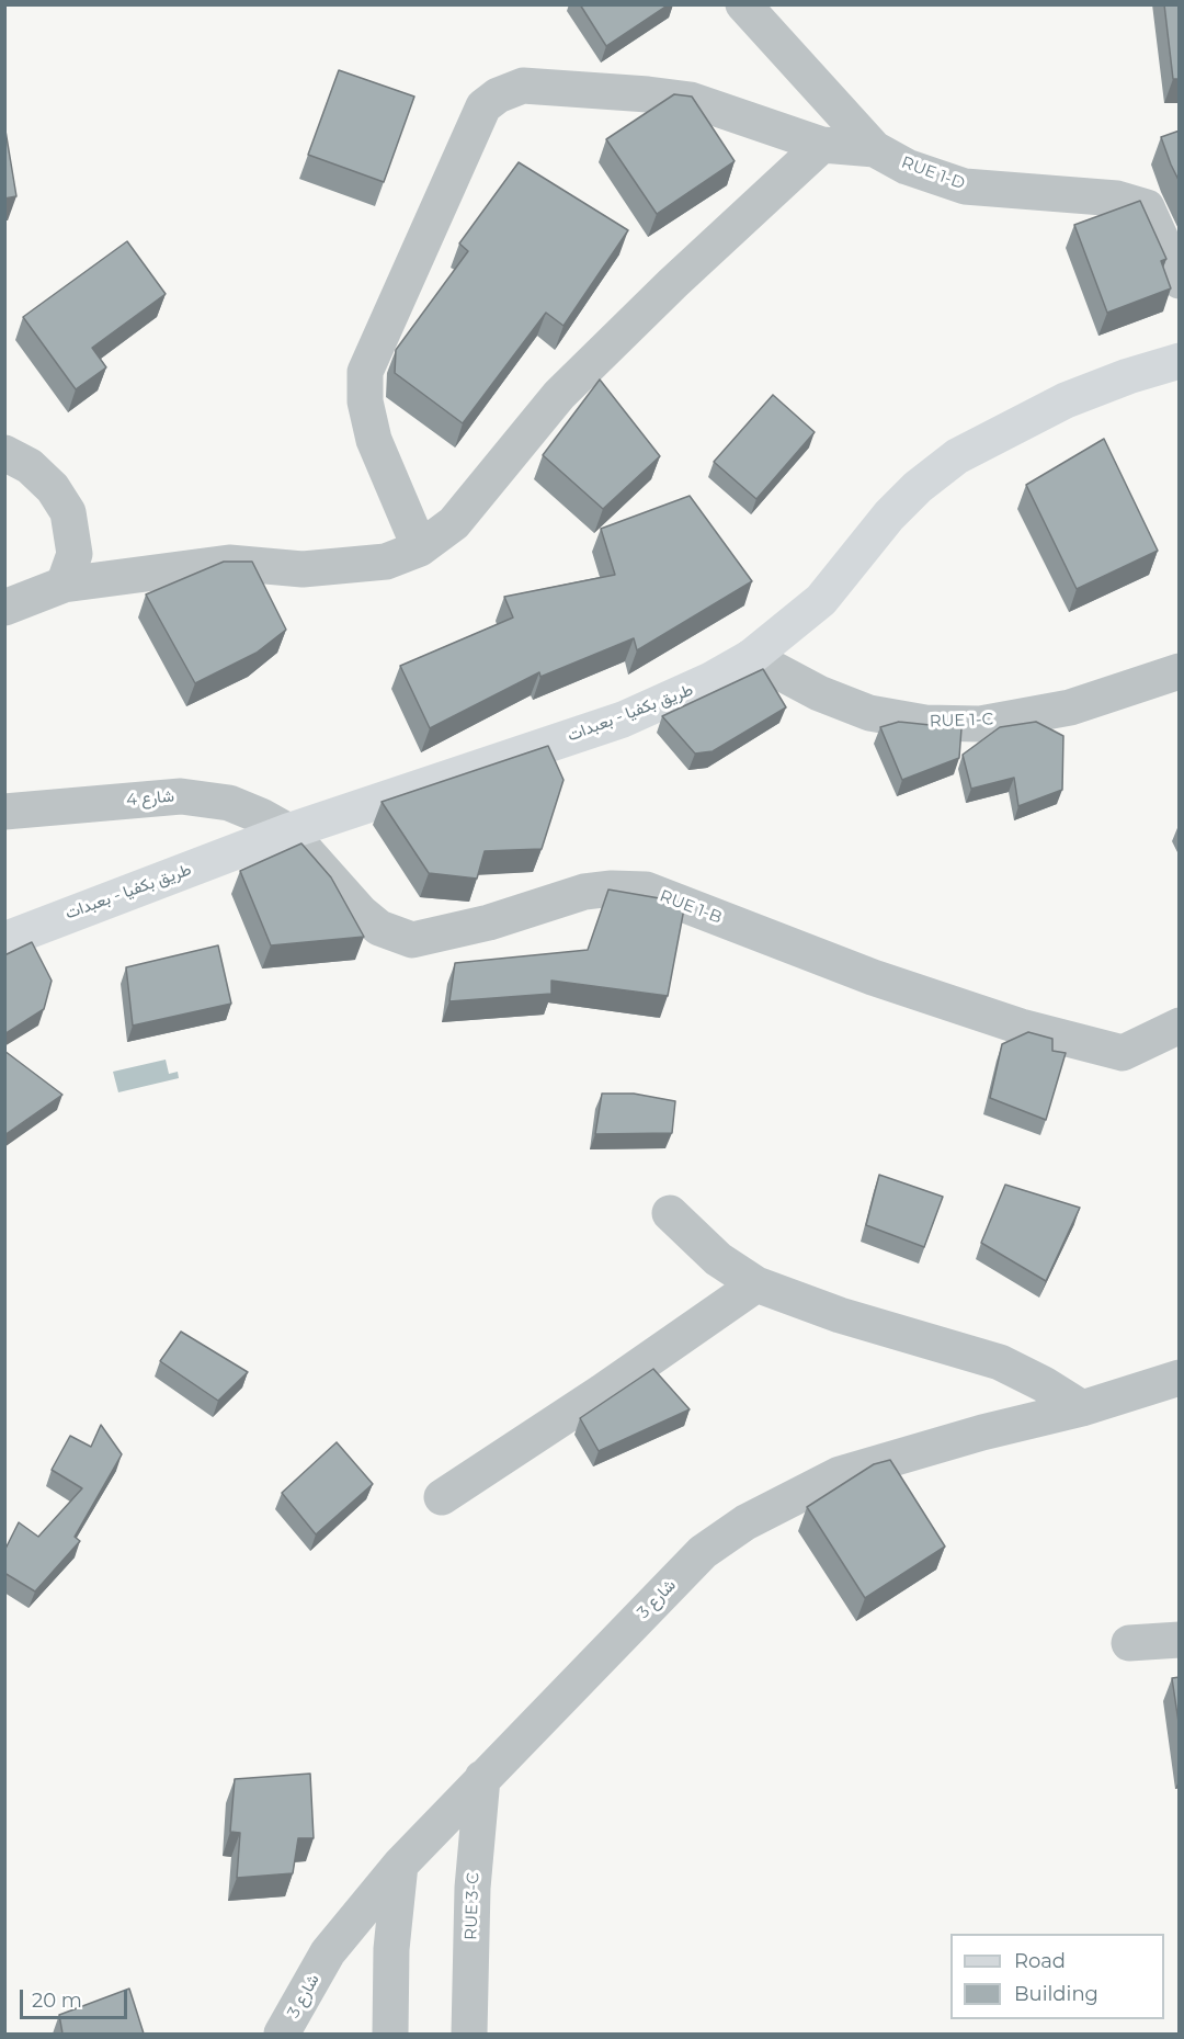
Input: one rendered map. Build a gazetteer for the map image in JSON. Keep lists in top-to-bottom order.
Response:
{
  "streets": {
    "main road": ["طريق بكفيا - بعبدات"],
    "street": [
      "RUE 1-D",
      "RUE 1-C",
      "شارع 4",
      "RUE 1-B",
      "شارع 3",
      "RUE 3-C"
    ]
  },
  "crossings": [
    ["طريق بكفيا - بعبدات", "RUE 1-C"],
    ["طريق بكفيا - بعبدات", "شارع 4"],
    ["طريق بكفيا - بعبدات", "RUE 1-B"],
    ["شارع 4", "RUE 1-B"],
    ["شارع 3", "RUE 3-C"]
  ],
  "legend": ["Road", "Building"],
  "scale_bar": "20 m"
}
